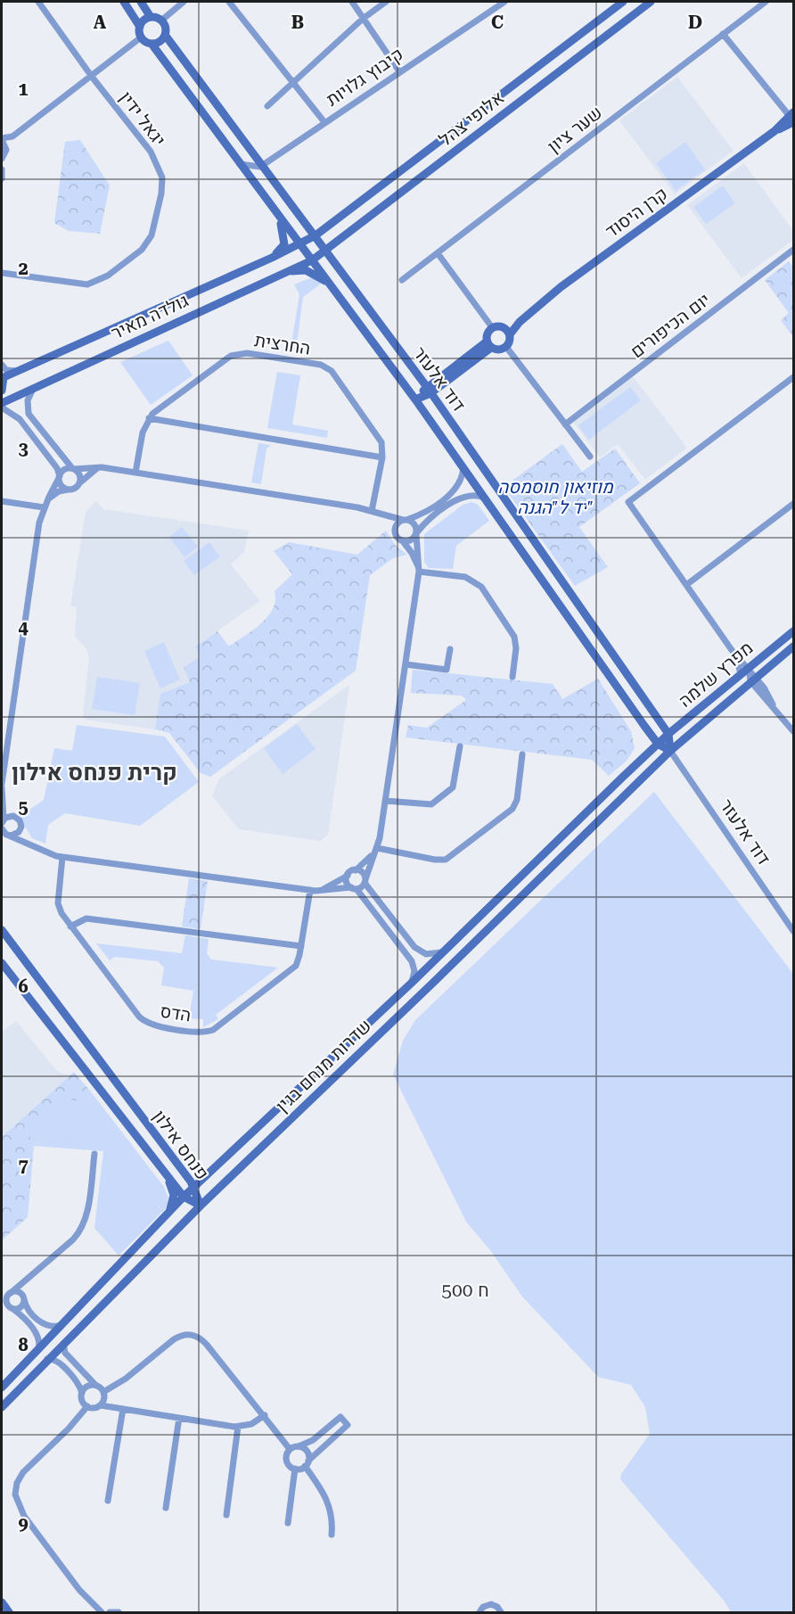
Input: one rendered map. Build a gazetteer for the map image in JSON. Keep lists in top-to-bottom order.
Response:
{
  "streets": {
    "street": [
      "קיבוץ גלויות",
      "יגאל ידין",
      "אלופי צהל",
      "שער ציון",
      "קרן היסוד",
      "גולדה מאיר",
      "יום הכיפורים",
      "החרצית",
      "דוד אלעזר",
      "מפרץ שלמה",
      "הדס",
      "שדרות מנחם בגין",
      "פנחס אילון"
    ]
  },
  "crossings": [
    ["קיבוץ גלויות", "דוד אלעזר"],
    ["אלופי צהל", "גולדה מאיר"],
    ["אלופי צהל", "דוד אלעזר"],
    ["גולדה מאיר", "דוד אלעזר"],
    ["דוד אלעזר", "מפרץ שלמה"],
    ["דוד אלעזר", "שדרות מנחם בגין"],
    ["מפרץ שלמה", "שדרות מנחם בגין"],
    ["שדרות מנחם בגין", "פנחס אילון"]
  ],
  "districts": ["קרית פנחס אילון", "ח 500"],
  "parks": ["מוזיאון חוסמסה יד ל\"הגנה\""],
  "grid": {
    "columns": [
      "A",
      "B",
      "C",
      "D"
    ],
    "rows": [
      "1",
      "2",
      "3",
      "4",
      "5",
      "6",
      "7",
      "8",
      "9"
    ]
  }
}
